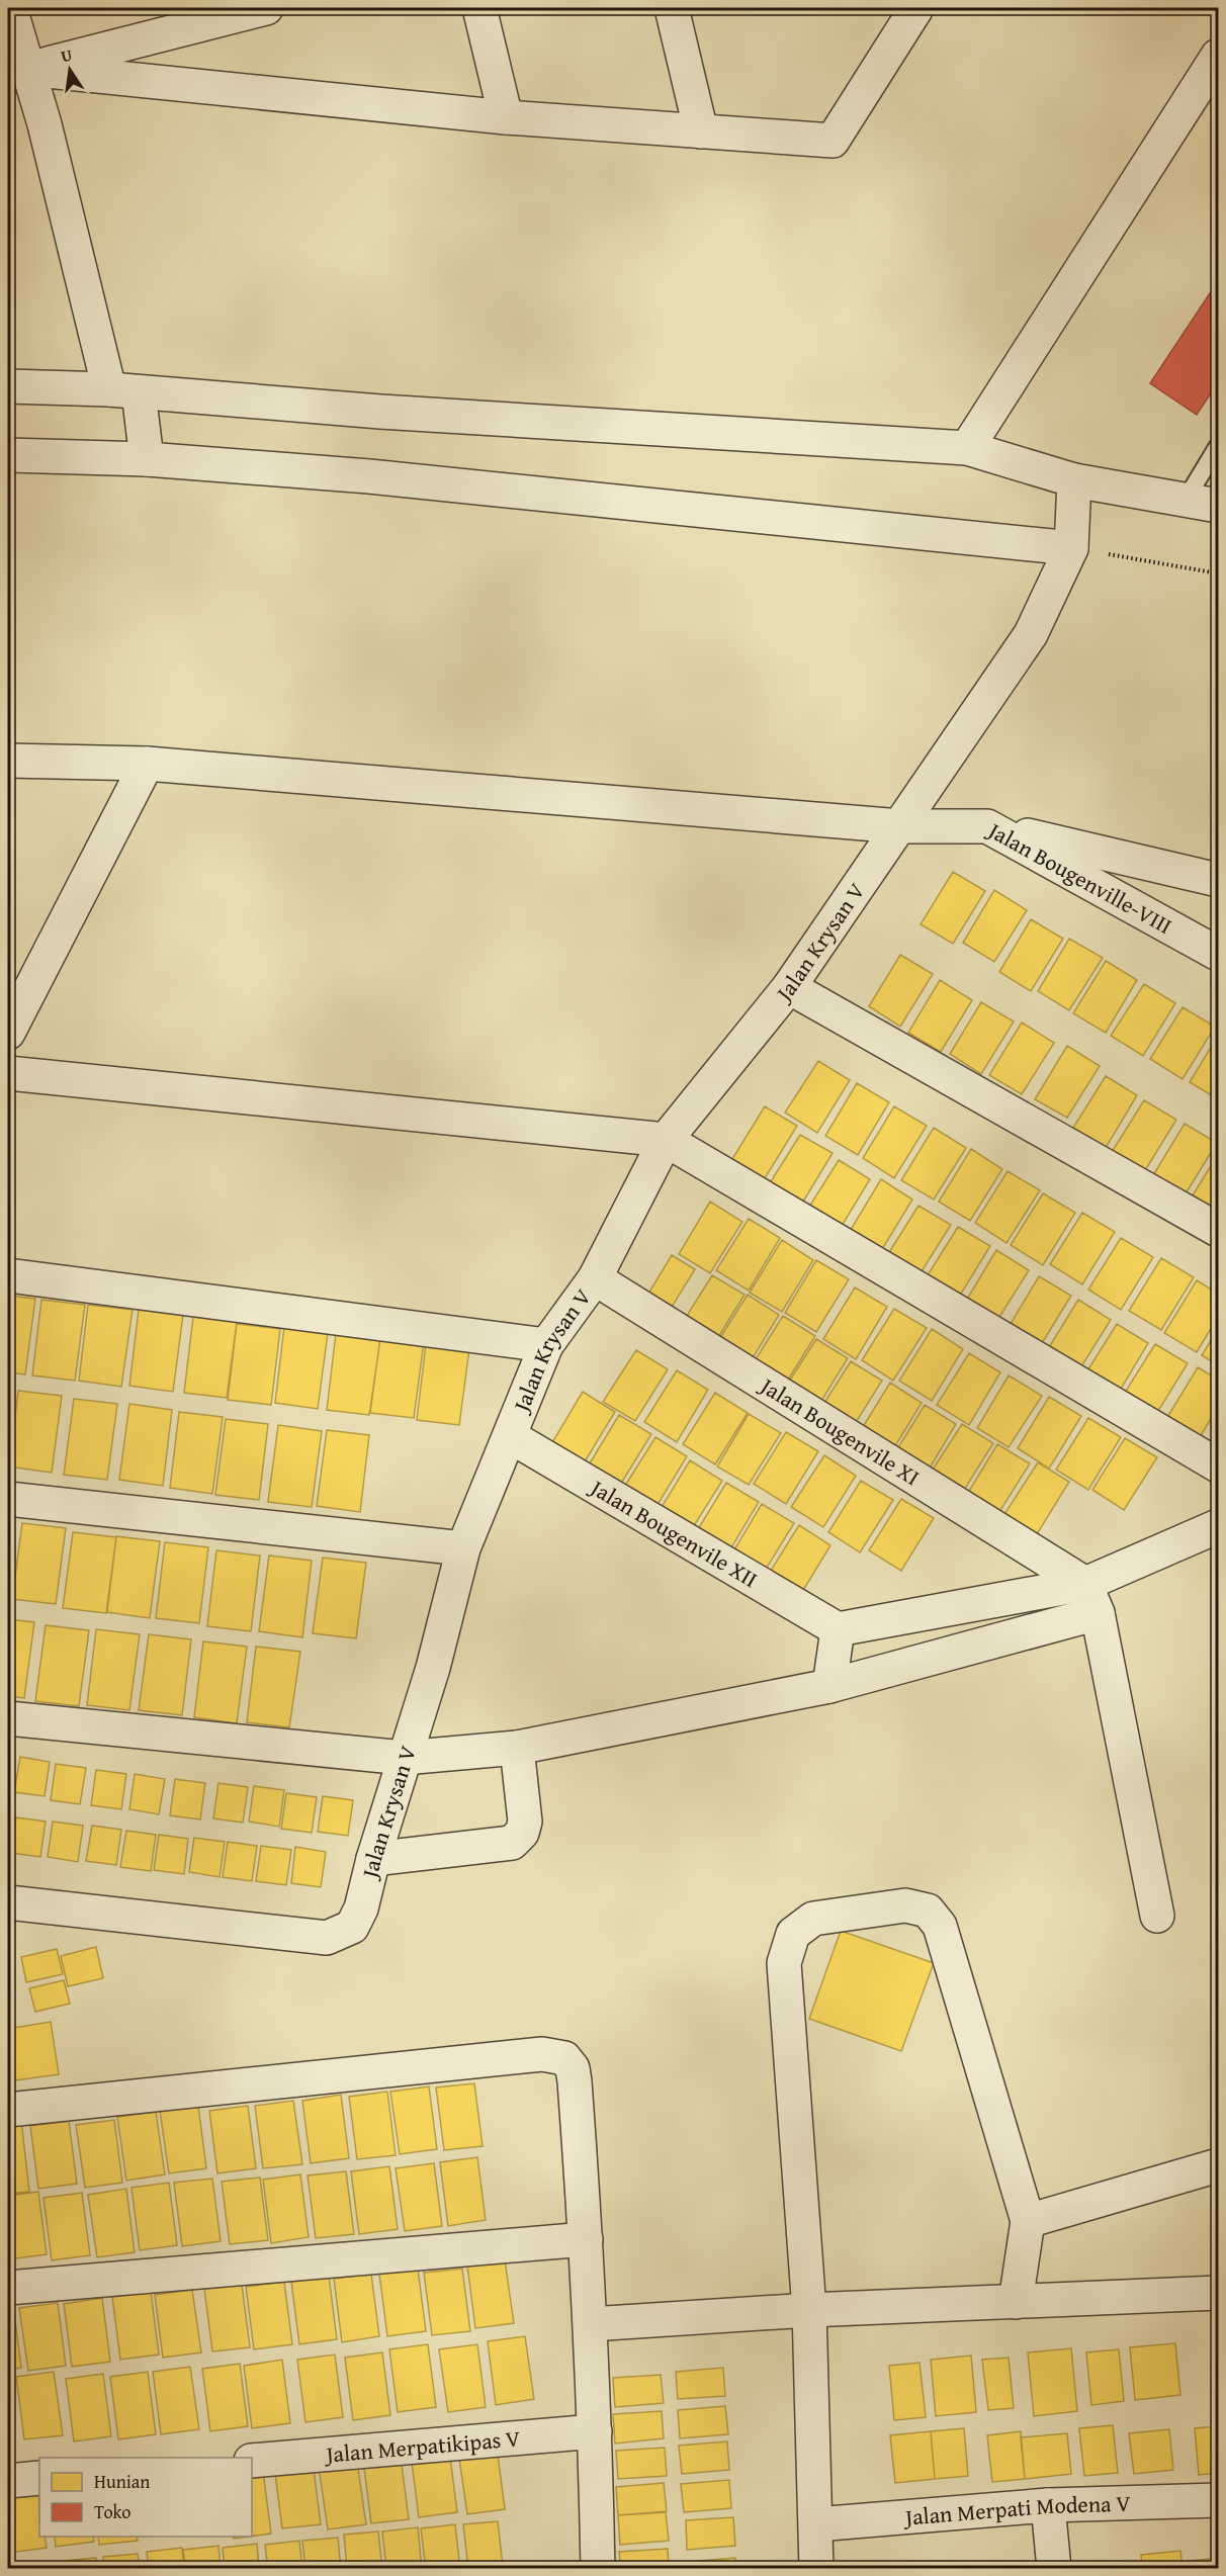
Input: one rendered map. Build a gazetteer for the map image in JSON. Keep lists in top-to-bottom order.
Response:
{
  "streets": {
    "street": [
      "Jalan Bougenville-VIII",
      "Jalan Krysan V",
      "Jalan Bougenvile XI",
      "Jalan Bougenvile XII",
      "Jalan Merpatikipas V",
      "Jalan Merpati Modena V"
    ]
  },
  "crossings": [
    ["Jalan Bougenville-VIII", "Jalan Krysan V"],
    ["Jalan Krysan V", "Jalan Bougenvile XI"],
    ["Jalan Krysan V", "Jalan Bougenvile XII"]
  ],
  "legend": ["Hunian", "Toko"],
  "north": "top"
}
